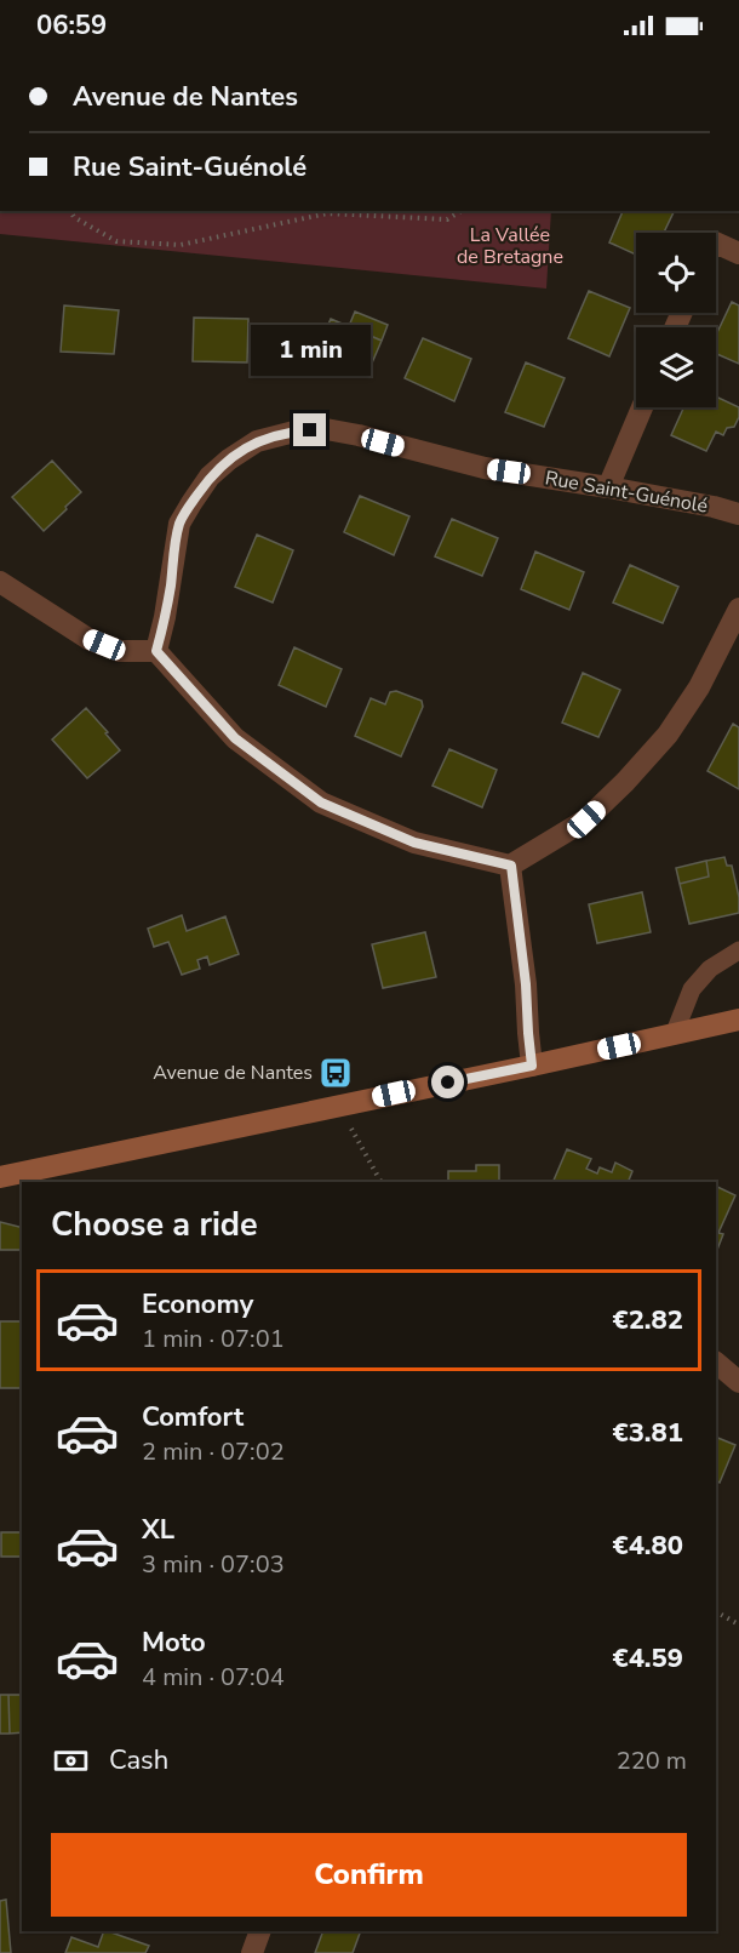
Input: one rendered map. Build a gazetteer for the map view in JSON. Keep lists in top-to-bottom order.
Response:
{
  "streets": {
    "street": ["Rue Saint-Guénolé"]
  },
  "parks": ["La Vallée de Bretagne"],
  "places": {
    "bus stop": ["Avenue de Nantes"]
  },
  "page": {
    "status": "06:59",
    "banner": ["Avenue de Nantes", "Rue Saint-Guénolé"],
    "bubble": "1 min",
    "heading": "Choose a ride",
    "list": [
      {
        "name": "Economy",
        "note": "1 min · 07:01",
        "value": "€2.82"
      },
      {
        "name": "Comfort",
        "note": "2 min · 07:02",
        "value": "€3.81"
      },
      {
        "name": "XL",
        "note": "3 min · 07:03",
        "value": "€4.80"
      },
      {
        "name": "Moto",
        "note": "4 min · 07:04",
        "value": "€4.59"
      }
    ],
    "pay": ["Cash", "220 m"],
    "buttons": "Confirm"
  }
}
